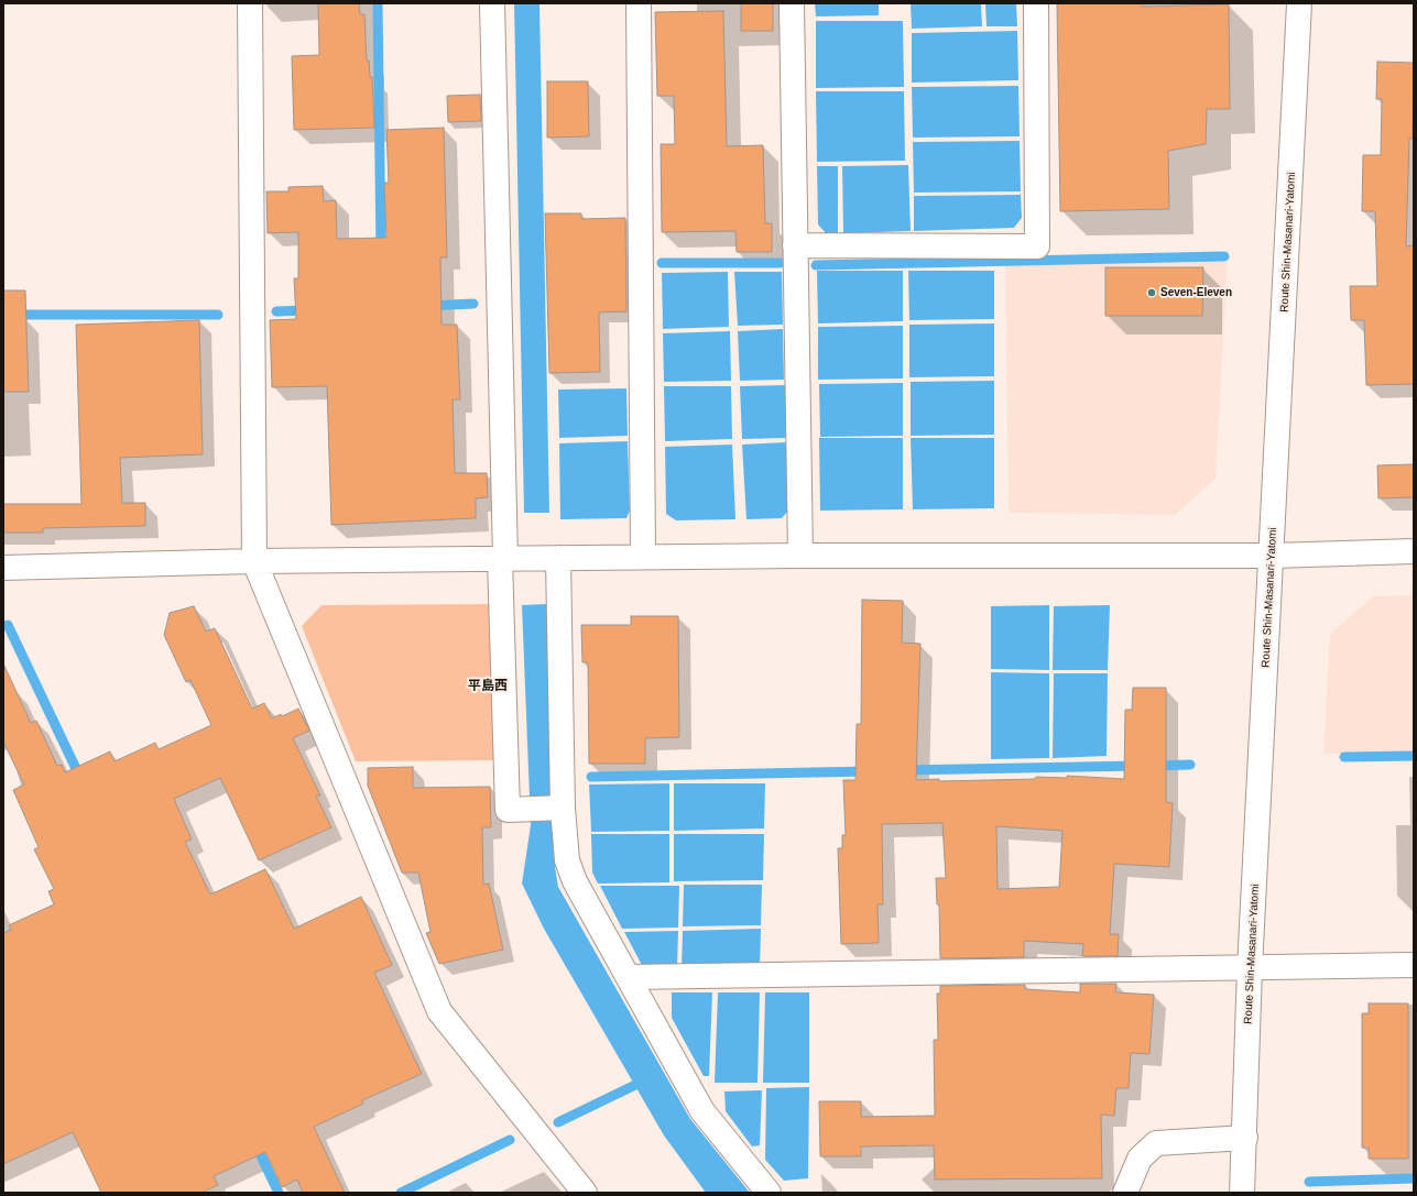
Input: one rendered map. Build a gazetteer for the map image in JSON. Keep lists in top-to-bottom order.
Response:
{
  "streets": {
    "street": ["Route Shin-Masanari-Yatomi"]
  },
  "districts": ["平島西"],
  "places": ["Seven-Eleven"]
}
